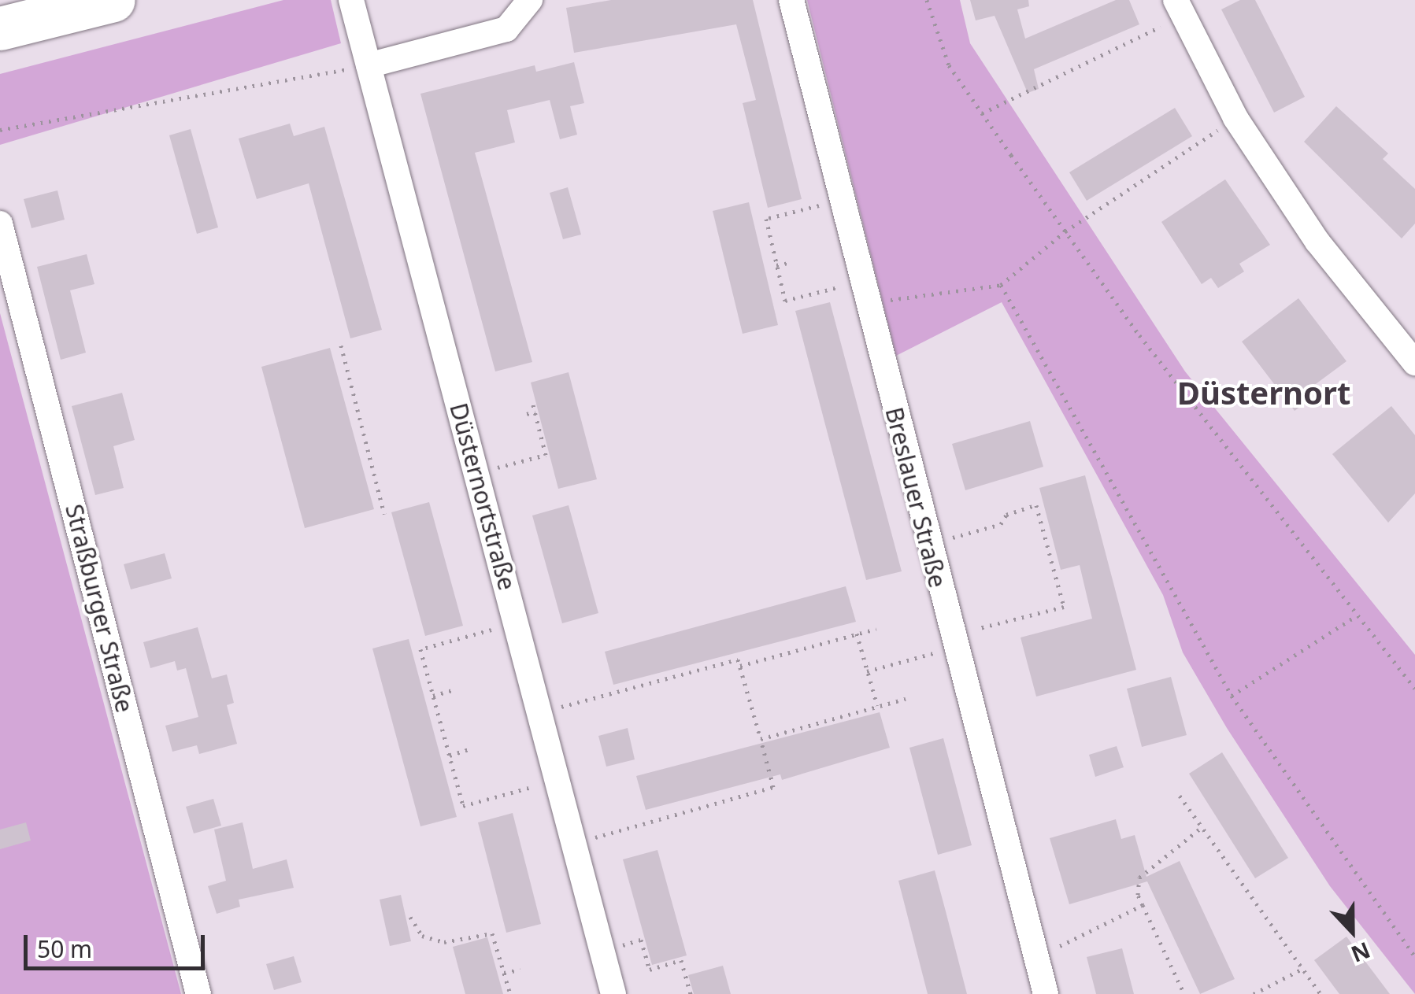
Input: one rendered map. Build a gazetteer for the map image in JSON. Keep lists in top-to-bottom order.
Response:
{
  "streets": {
    "street": ["Düsternortstraße", "Breslauer Straße", "Straßburger Straße"]
  },
  "districts": ["Düsternort"],
  "scale_bar": "50 m",
  "north": "bottom"
}
